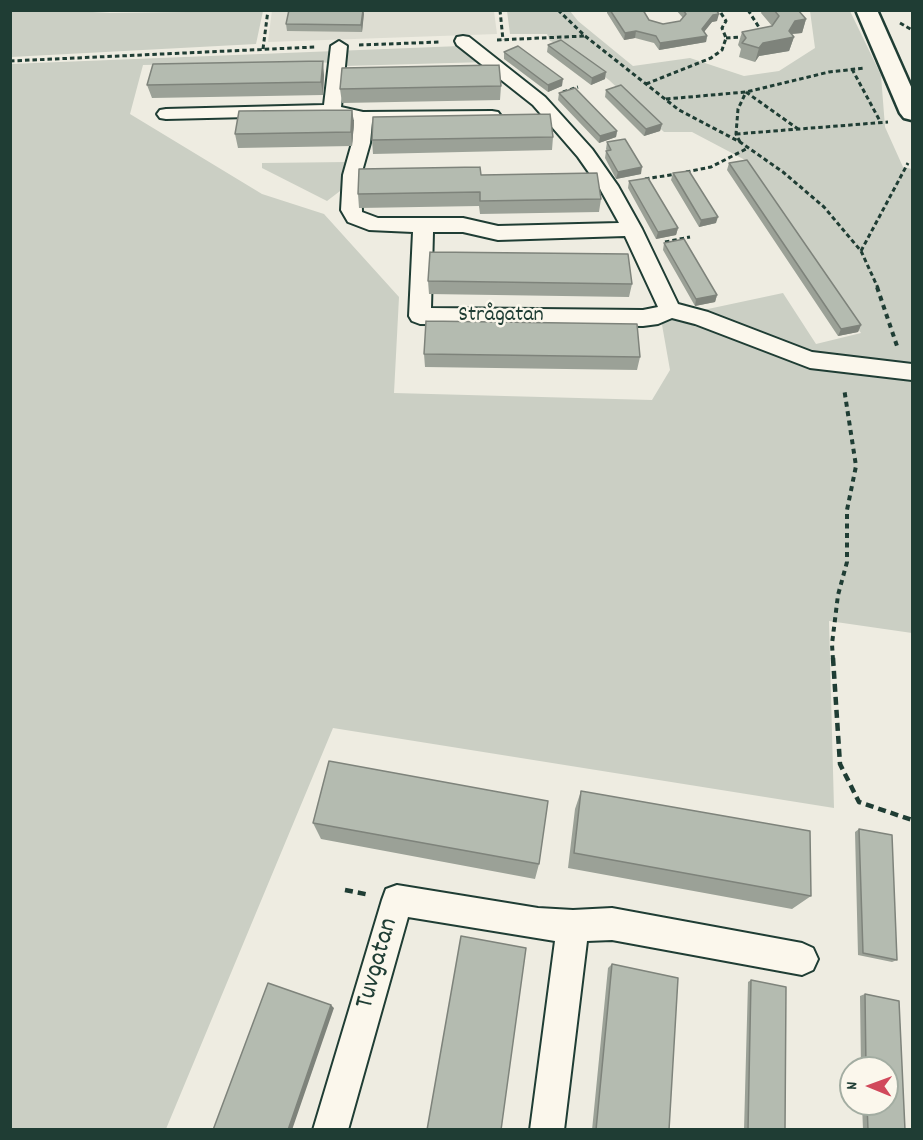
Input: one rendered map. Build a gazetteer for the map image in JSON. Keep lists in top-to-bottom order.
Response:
{
  "streets": {
    "street": ["Strågatan", "Tuvgatan"]
  },
  "north": "left"
}
